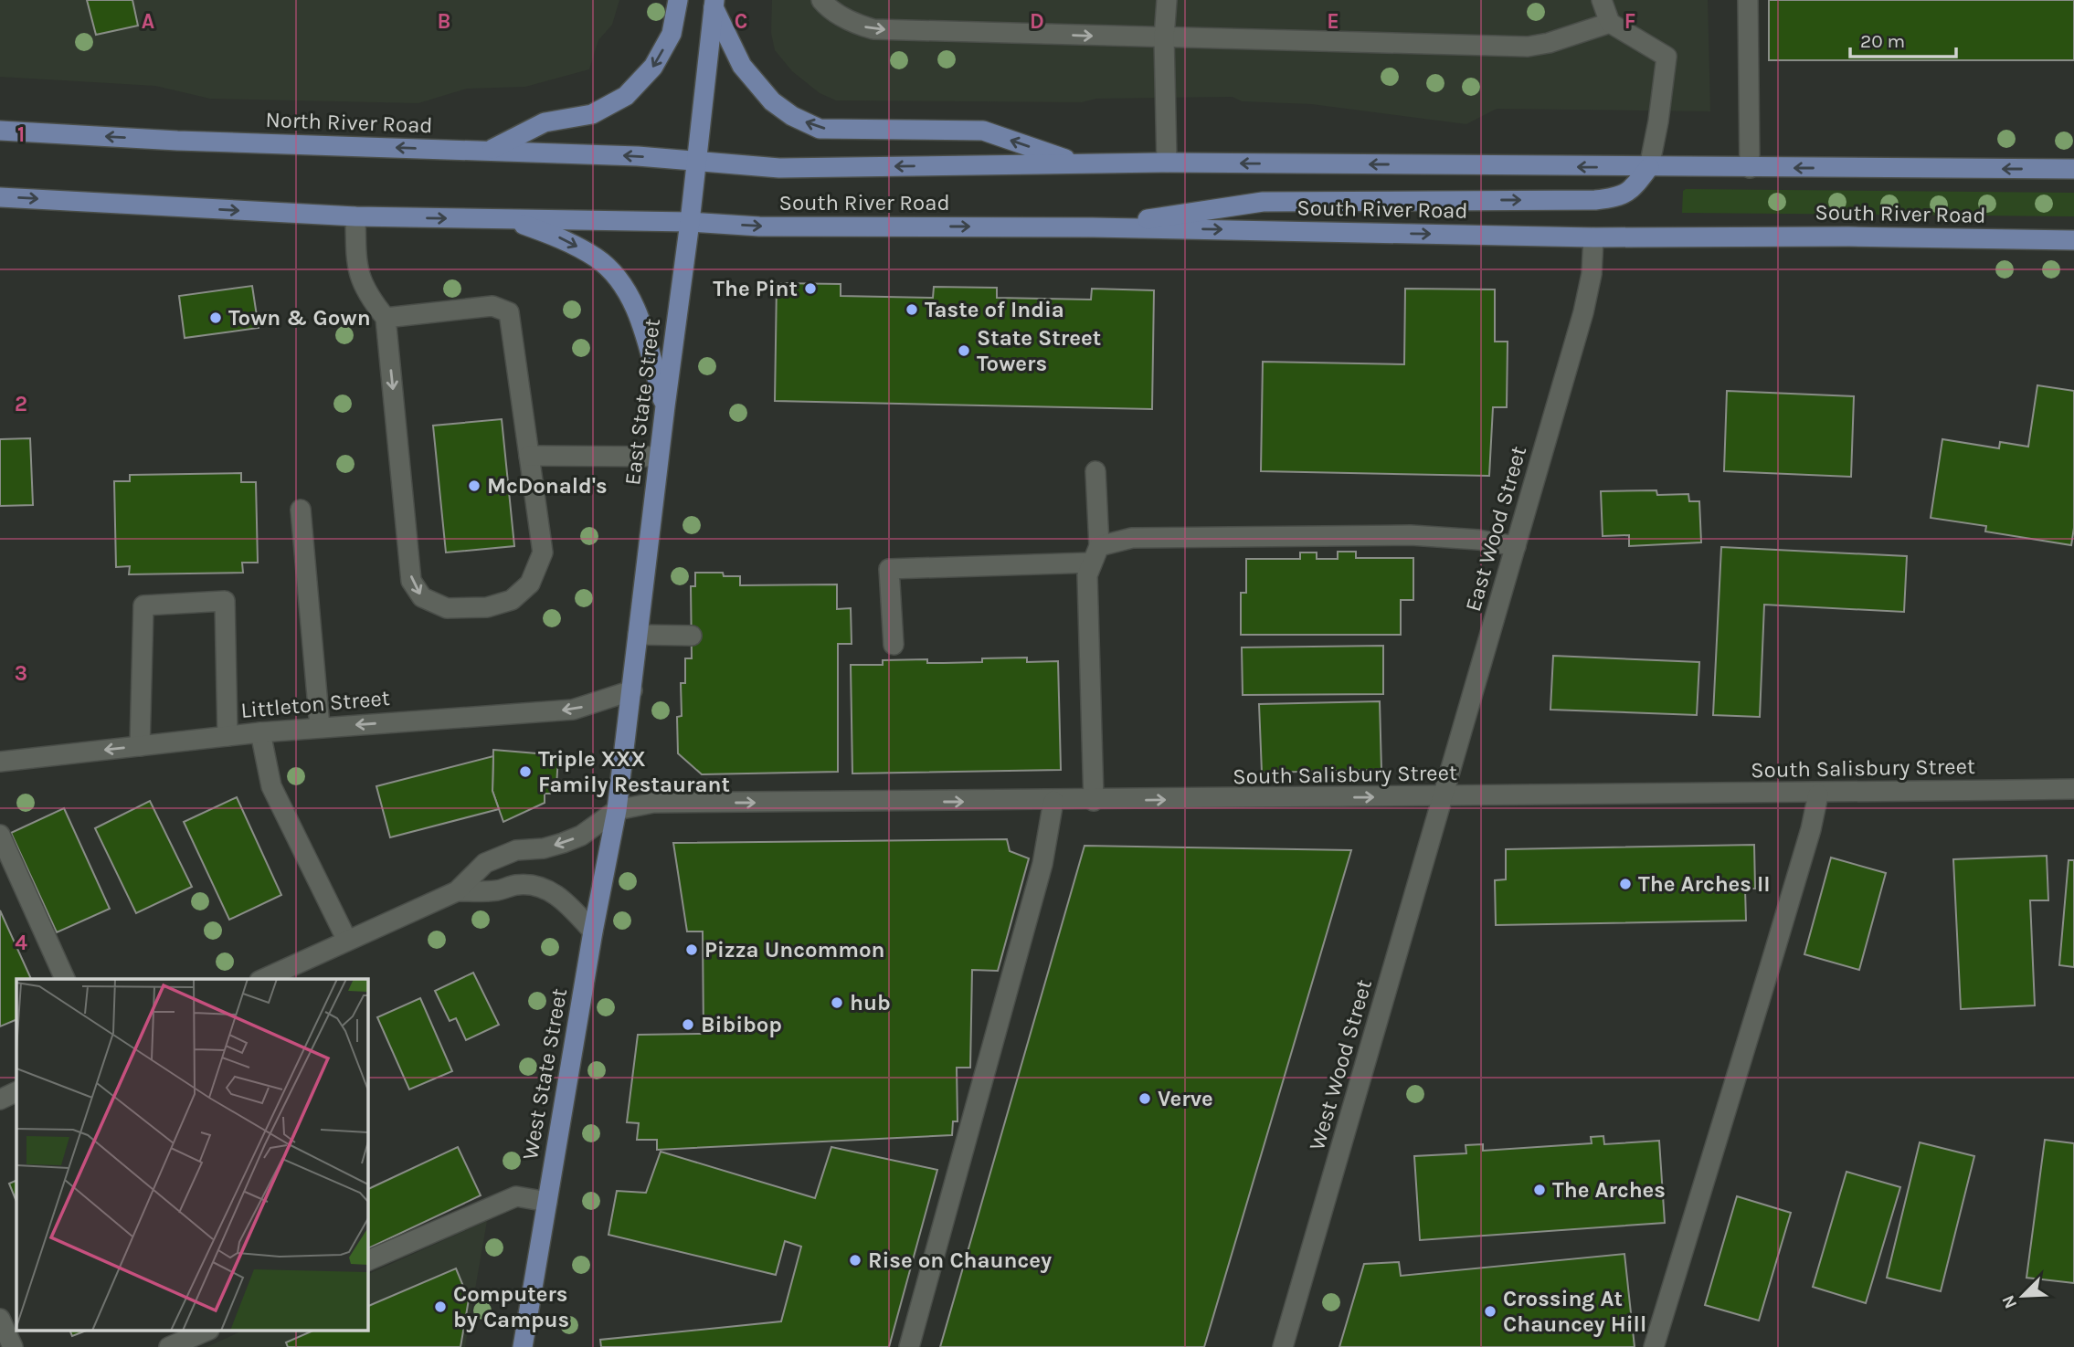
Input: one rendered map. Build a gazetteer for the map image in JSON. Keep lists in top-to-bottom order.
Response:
{
  "streets": {
    "main road": [
      "North River Road",
      "South River Road",
      "East State Street",
      "West State Street"
    ],
    "street": [
      "East Wood Street",
      "Littleton Street",
      "South Salisbury Street",
      "West Wood Street"
    ]
  },
  "crossings": [
    ["North River Road", "South River Road"],
    ["North River Road", "East State Street"],
    ["South River Road", "East State Street"],
    ["South River Road", "East Wood Street"],
    ["East State Street", "Littleton Street"],
    ["East State Street", "South Salisbury Street"],
    ["East State Street", "West State Street"],
    ["East Wood Street", "South Salisbury Street"],
    ["East Wood Street", "West Wood Street"],
    ["South Salisbury Street", "West Wood Street"],
    ["South Salisbury Street", "West State Street"]
  ],
  "one_way": ["South Salisbury Street"],
  "places": [
    "The Pint",
    "Taste of India",
    "Town & Gown",
    "State Street Towers",
    "McDonald's",
    "Triple XXX Family Restaurant",
    "The Arches II",
    "Pizza Uncommon",
    "hub",
    "Bibibop",
    "Verve",
    "The Arches",
    "Rise on Chauncey",
    "Computers by Campus",
    "Crossing At Chauncey Hill"
  ],
  "scale_bar": "20 m",
  "north": "bottom left",
  "grid": {
    "columns": [
      "A",
      "B",
      "C",
      "D",
      "E",
      "F"
    ],
    "rows": [
      "1",
      "2",
      "3",
      "4"
    ]
  }
}
